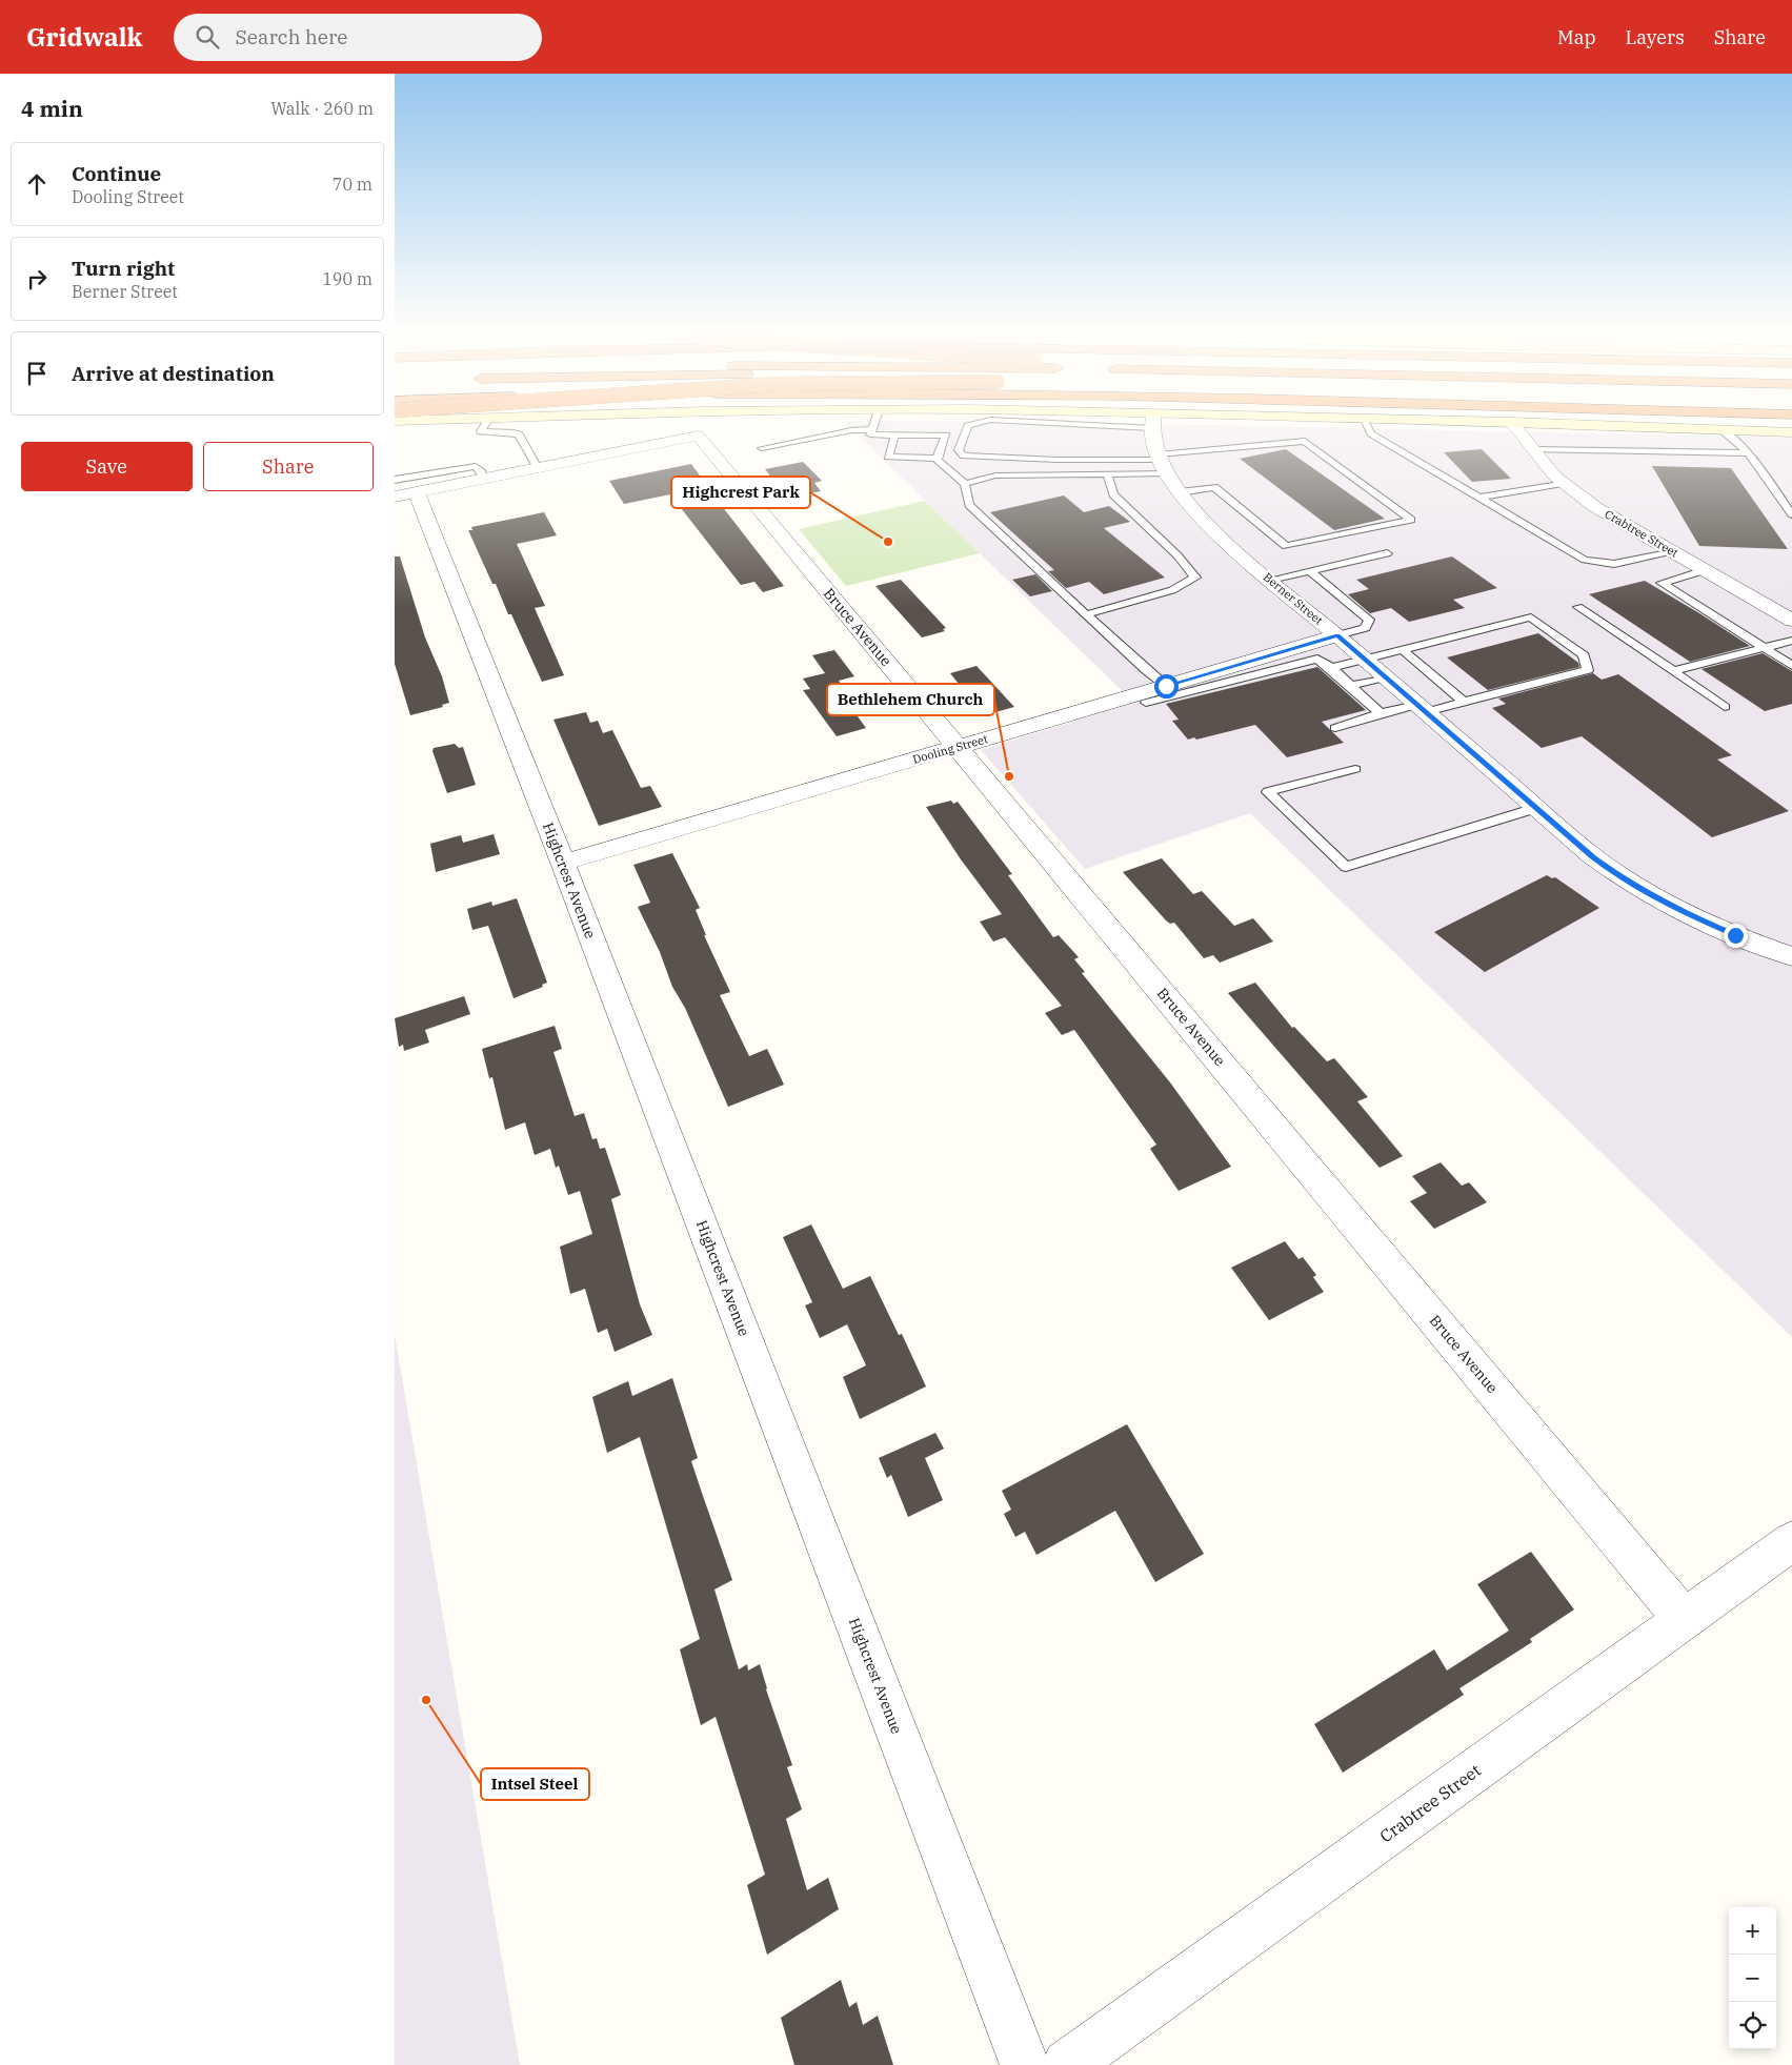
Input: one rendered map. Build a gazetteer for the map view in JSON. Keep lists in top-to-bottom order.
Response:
{
  "streets": {
    "street": [
      "Crabtree Street",
      "Berner Street",
      "Bruce Avenue",
      "Dooling Street",
      "Highcrest Avenue"
    ]
  },
  "crossings": [
    ["Crabtree Street", "Bruce Avenue"],
    ["Berner Street", "Dooling Street"],
    ["Bruce Avenue", "Dooling Street"],
    ["Dooling Street", "Highcrest Avenue"]
  ],
  "places": ["Highcrest Park", "Bethlehem Church", "Intsel Steel"],
  "page": {
    "header": "Gridwalk",
    "search": "Search here",
    "nav": ["Map", "Layers", "Share"],
    "heading": ["4 min", "Walk · 260 m"],
    "list": [
      ["Continue", "Dooling Street", "70 m"],
      ["Turn right", "Berner Street", "190 m"],
      "Arrive at destination"
    ],
    "buttons": ["Save", "Share"],
    "map_buttons": ["+", "−"]
  }
}
